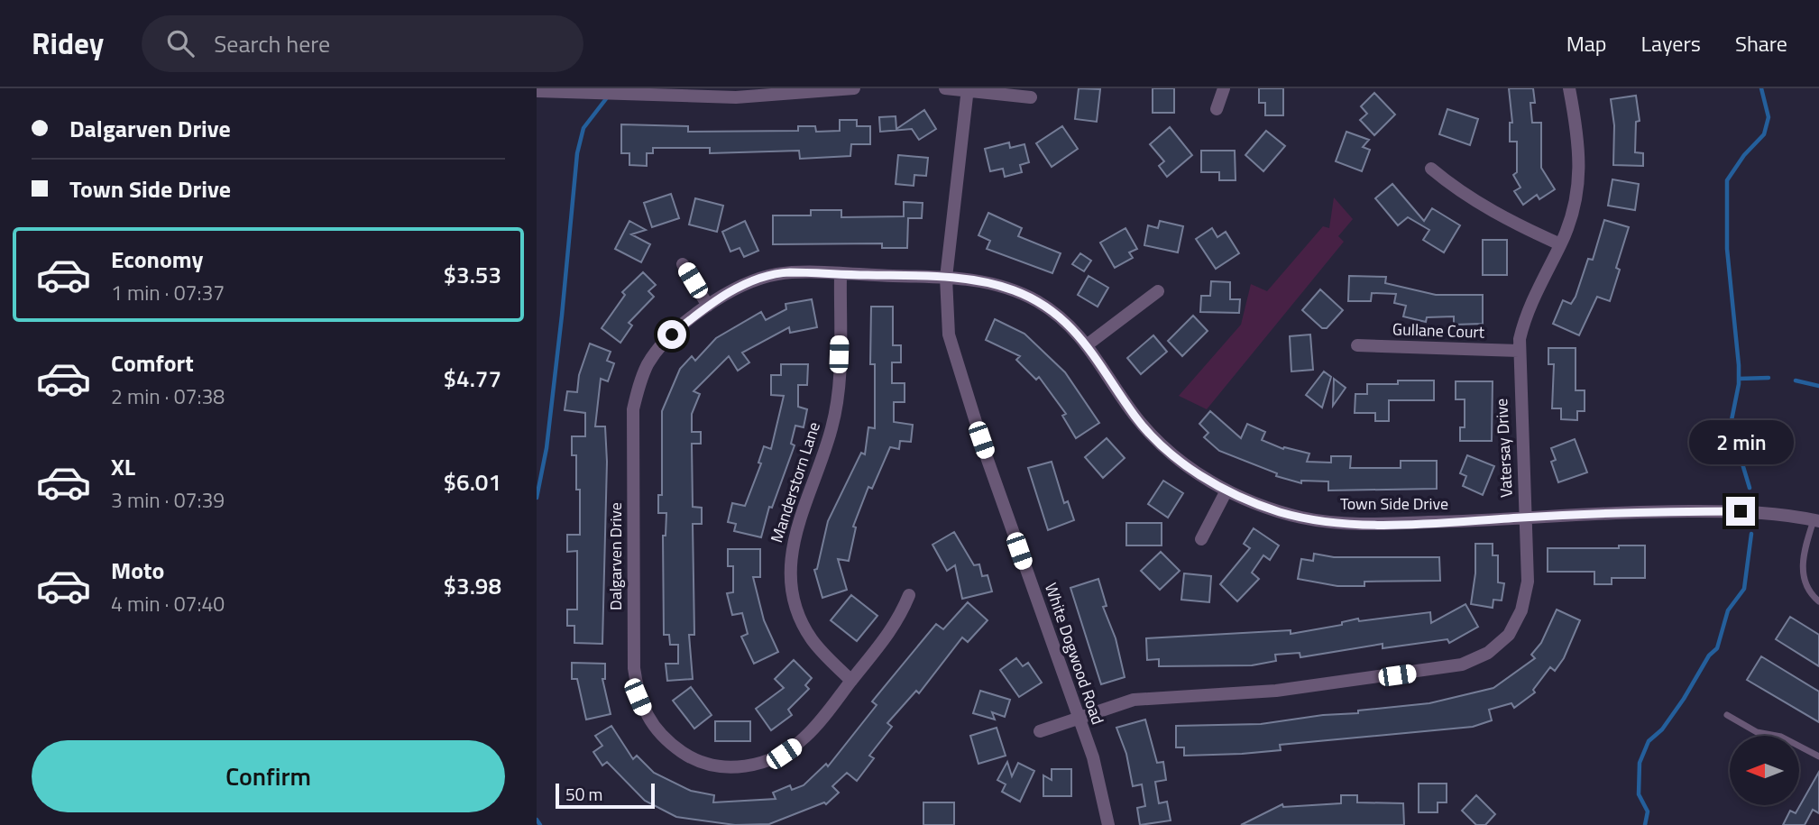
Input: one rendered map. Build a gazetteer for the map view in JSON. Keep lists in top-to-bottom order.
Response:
{
  "streets": {
    "street": [
      "Gullane Court",
      "Vatersay Drive",
      "Manderstorn Lane",
      "Town Side Drive",
      "Dalgarven Drive",
      "White Dogwood Road"
    ]
  },
  "crossings": [
    ["Gullane Court", "Vatersay Drive"],
    ["Vatersay Drive", "Town Side Drive"],
    ["Vatersay Drive", "White Dogwood Road"],
    ["Manderstorn Lane", "Dalgarven Drive"],
    ["Town Side Drive", "Dalgarven Drive"],
    ["Town Side Drive", "White Dogwood Road"],
    ["Dalgarven Drive", "White Dogwood Road"]
  ],
  "scale_bar": "50 m",
  "north": "left",
  "page": {
    "header": "Ridey",
    "search": "Search here",
    "nav": ["Map", "Layers", "Share"],
    "banner": ["Dalgarven Drive", "Town Side Drive"],
    "list": [
      {
        "name": "Economy",
        "note": "1 min · 07:37",
        "value": "$3.53"
      },
      {
        "name": "Comfort",
        "note": "2 min · 07:38",
        "value": "$4.77"
      },
      {
        "name": "XL",
        "note": "3 min · 07:39",
        "value": "$6.01"
      },
      {
        "name": "Moto",
        "note": "4 min · 07:40",
        "value": "$3.98"
      }
    ],
    "bubble": "2 min",
    "buttons": "Confirm",
    "scale": "50 m"
  }
}
